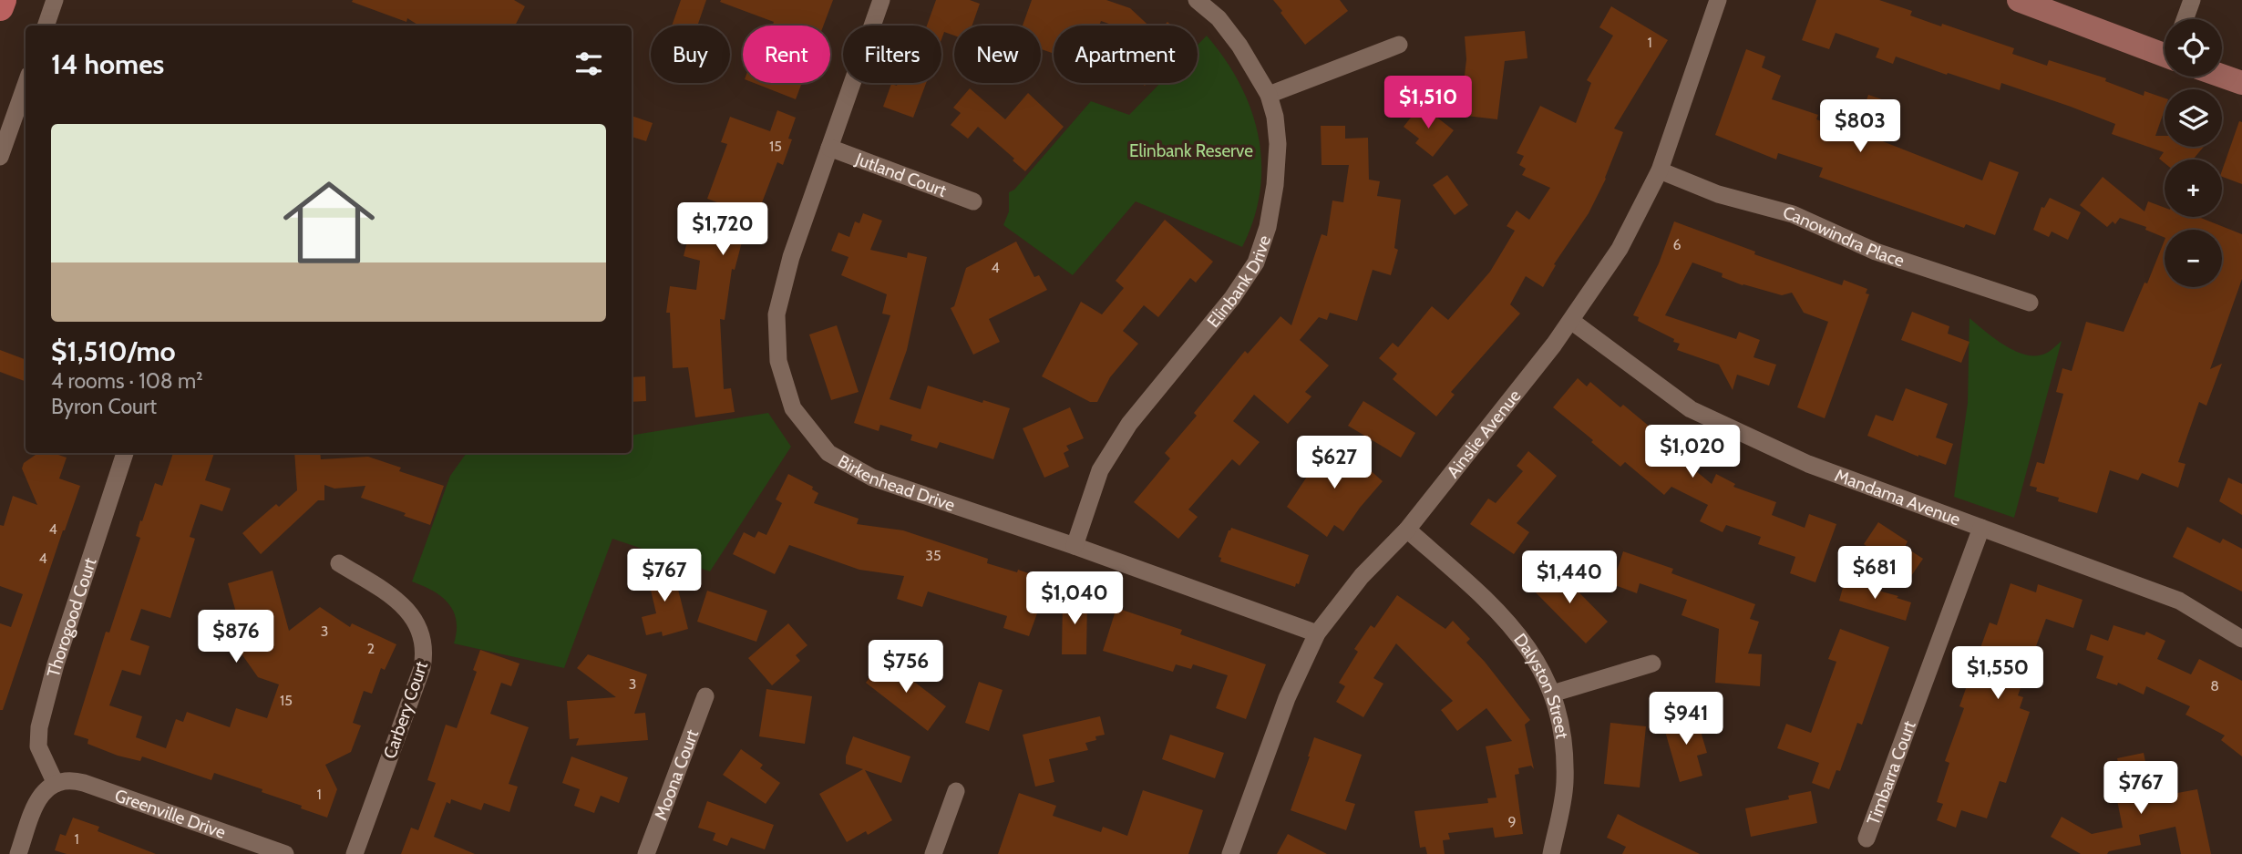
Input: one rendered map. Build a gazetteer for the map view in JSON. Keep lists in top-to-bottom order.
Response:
{
  "streets": {
    "street": [
      "Jutland Court",
      "Canowindra Place",
      "Elinbank Drive",
      "Ainslie Avenue",
      "Birkenhead Drive",
      "Mandama Avenue",
      "Thorogood Court",
      "Dalyston Street",
      "Carbery Court",
      "Timbarra Court",
      "Moona Court",
      "Greenville Drive"
    ]
  },
  "crossings": [
    ["Jutland Court", "Birkenhead Drive"],
    ["Canowindra Place", "Ainslie Avenue"],
    ["Elinbank Drive", "Birkenhead Drive"],
    ["Ainslie Avenue", "Birkenhead Drive"],
    ["Ainslie Avenue", "Mandama Avenue"],
    ["Ainslie Avenue", "Dalyston Street"],
    ["Mandama Avenue", "Timbarra Court"],
    ["Thorogood Court", "Greenville Drive"]
  ],
  "parks": ["Elinbank Reserve"],
  "house_numbers": [
    "1",
    "15",
    "6",
    "4",
    "4",
    "35",
    "4",
    "3",
    "2",
    "3",
    "8",
    "15",
    "1",
    "9",
    "1"
  ],
  "page": {
    "map_buttons": ["+", "−"],
    "chip": [
      "Buy",
      "Rent",
      "Filters",
      "New",
      "Apartment"
    ],
    "heading": "14 homes",
    "price": [
      "$1,510",
      "$803",
      "$1,720",
      "$1,020",
      "$627",
      "$681",
      "$767",
      "$1,440",
      "$1,040",
      "$876",
      "$756",
      "$1,550",
      "$941",
      "$767"
    ],
    "list": [
      {
        "name": "$1,510/mo",
        "note": "4 rooms · 108 m² · Byron Court"
      }
    ]
  }
}
